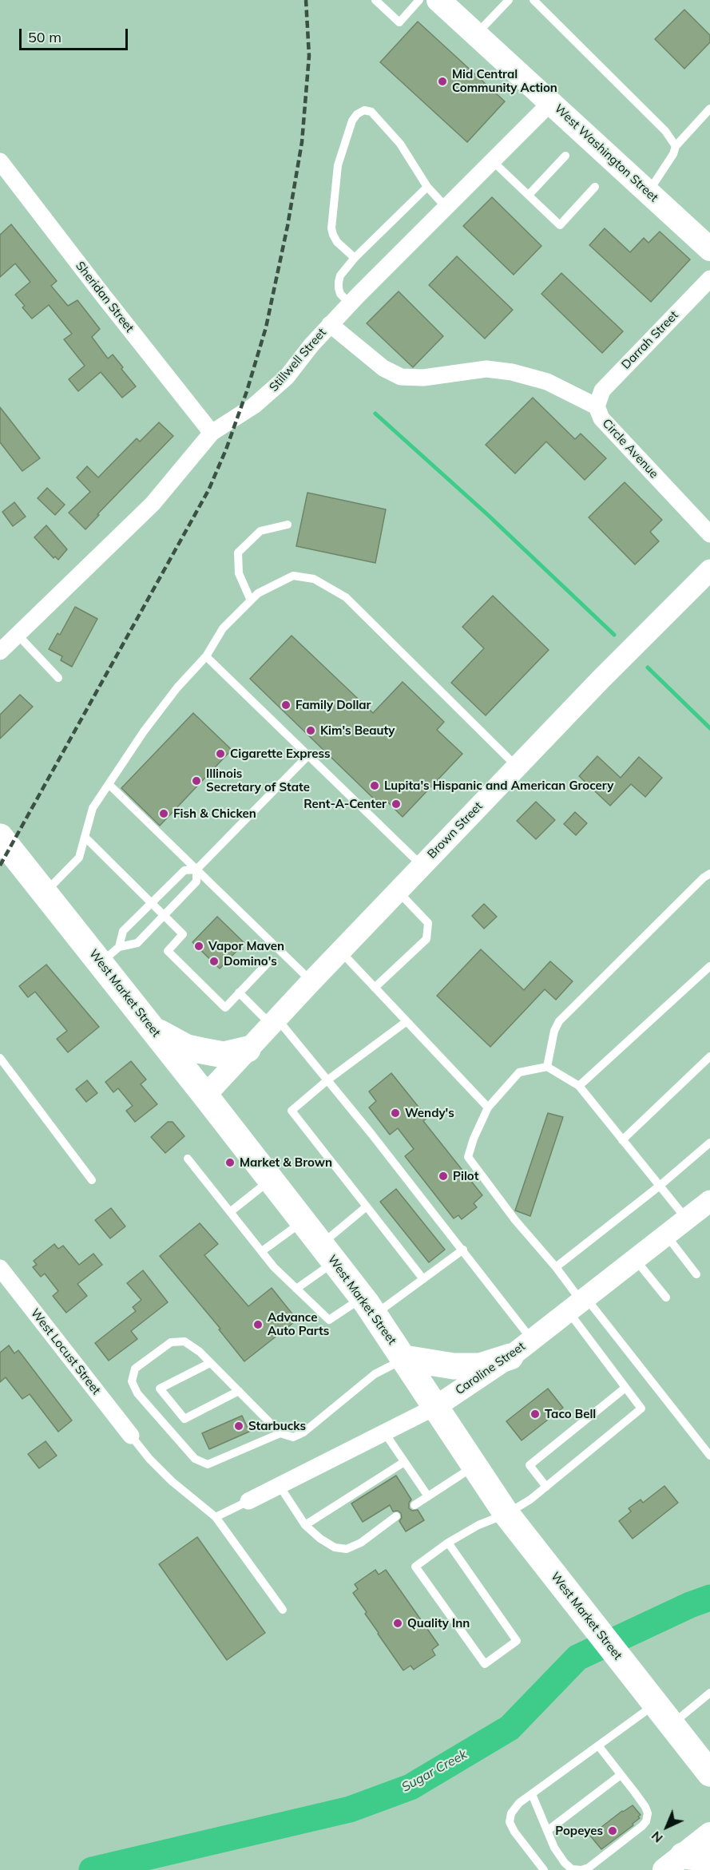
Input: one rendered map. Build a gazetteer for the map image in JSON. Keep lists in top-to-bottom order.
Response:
{
  "streets": {
    "main road": ["West Washington Street", "West Market Street"],
    "street": [
      "Sheridan Street",
      "Darrah Street",
      "Stillwell Street",
      "Circle Avenue",
      "Brown Street",
      "West Locust Street",
      "Caroline Street"
    ]
  },
  "crossings": [
    ["West Washington Street", "Stillwell Street"],
    ["Sheridan Street", "Stillwell Street"],
    ["Darrah Street", "Circle Avenue"],
    ["Stillwell Street", "Circle Avenue"],
    ["Brown Street", "West Market Street"],
    ["West Market Street", "Caroline Street"]
  ],
  "water": ["Sugar Creek"],
  "places": [
    "Mid Central Community Action",
    "Family Dollar",
    "Kim's Beauty",
    "Cigarette Express",
    "Illinois Secretary of State",
    "Lupita's Hispanic and American Grocery",
    "Rent-A-Center",
    "Fish & Chicken",
    "Vapor Maven",
    "Domino's",
    "Wendy's",
    "Market & Brown",
    "Pilot",
    "Advance Auto Parts",
    "Taco Bell",
    "Starbucks",
    "Quality Inn",
    "Popeyes"
  ],
  "scale_bar": "50 m",
  "north": "bottom left"
}
